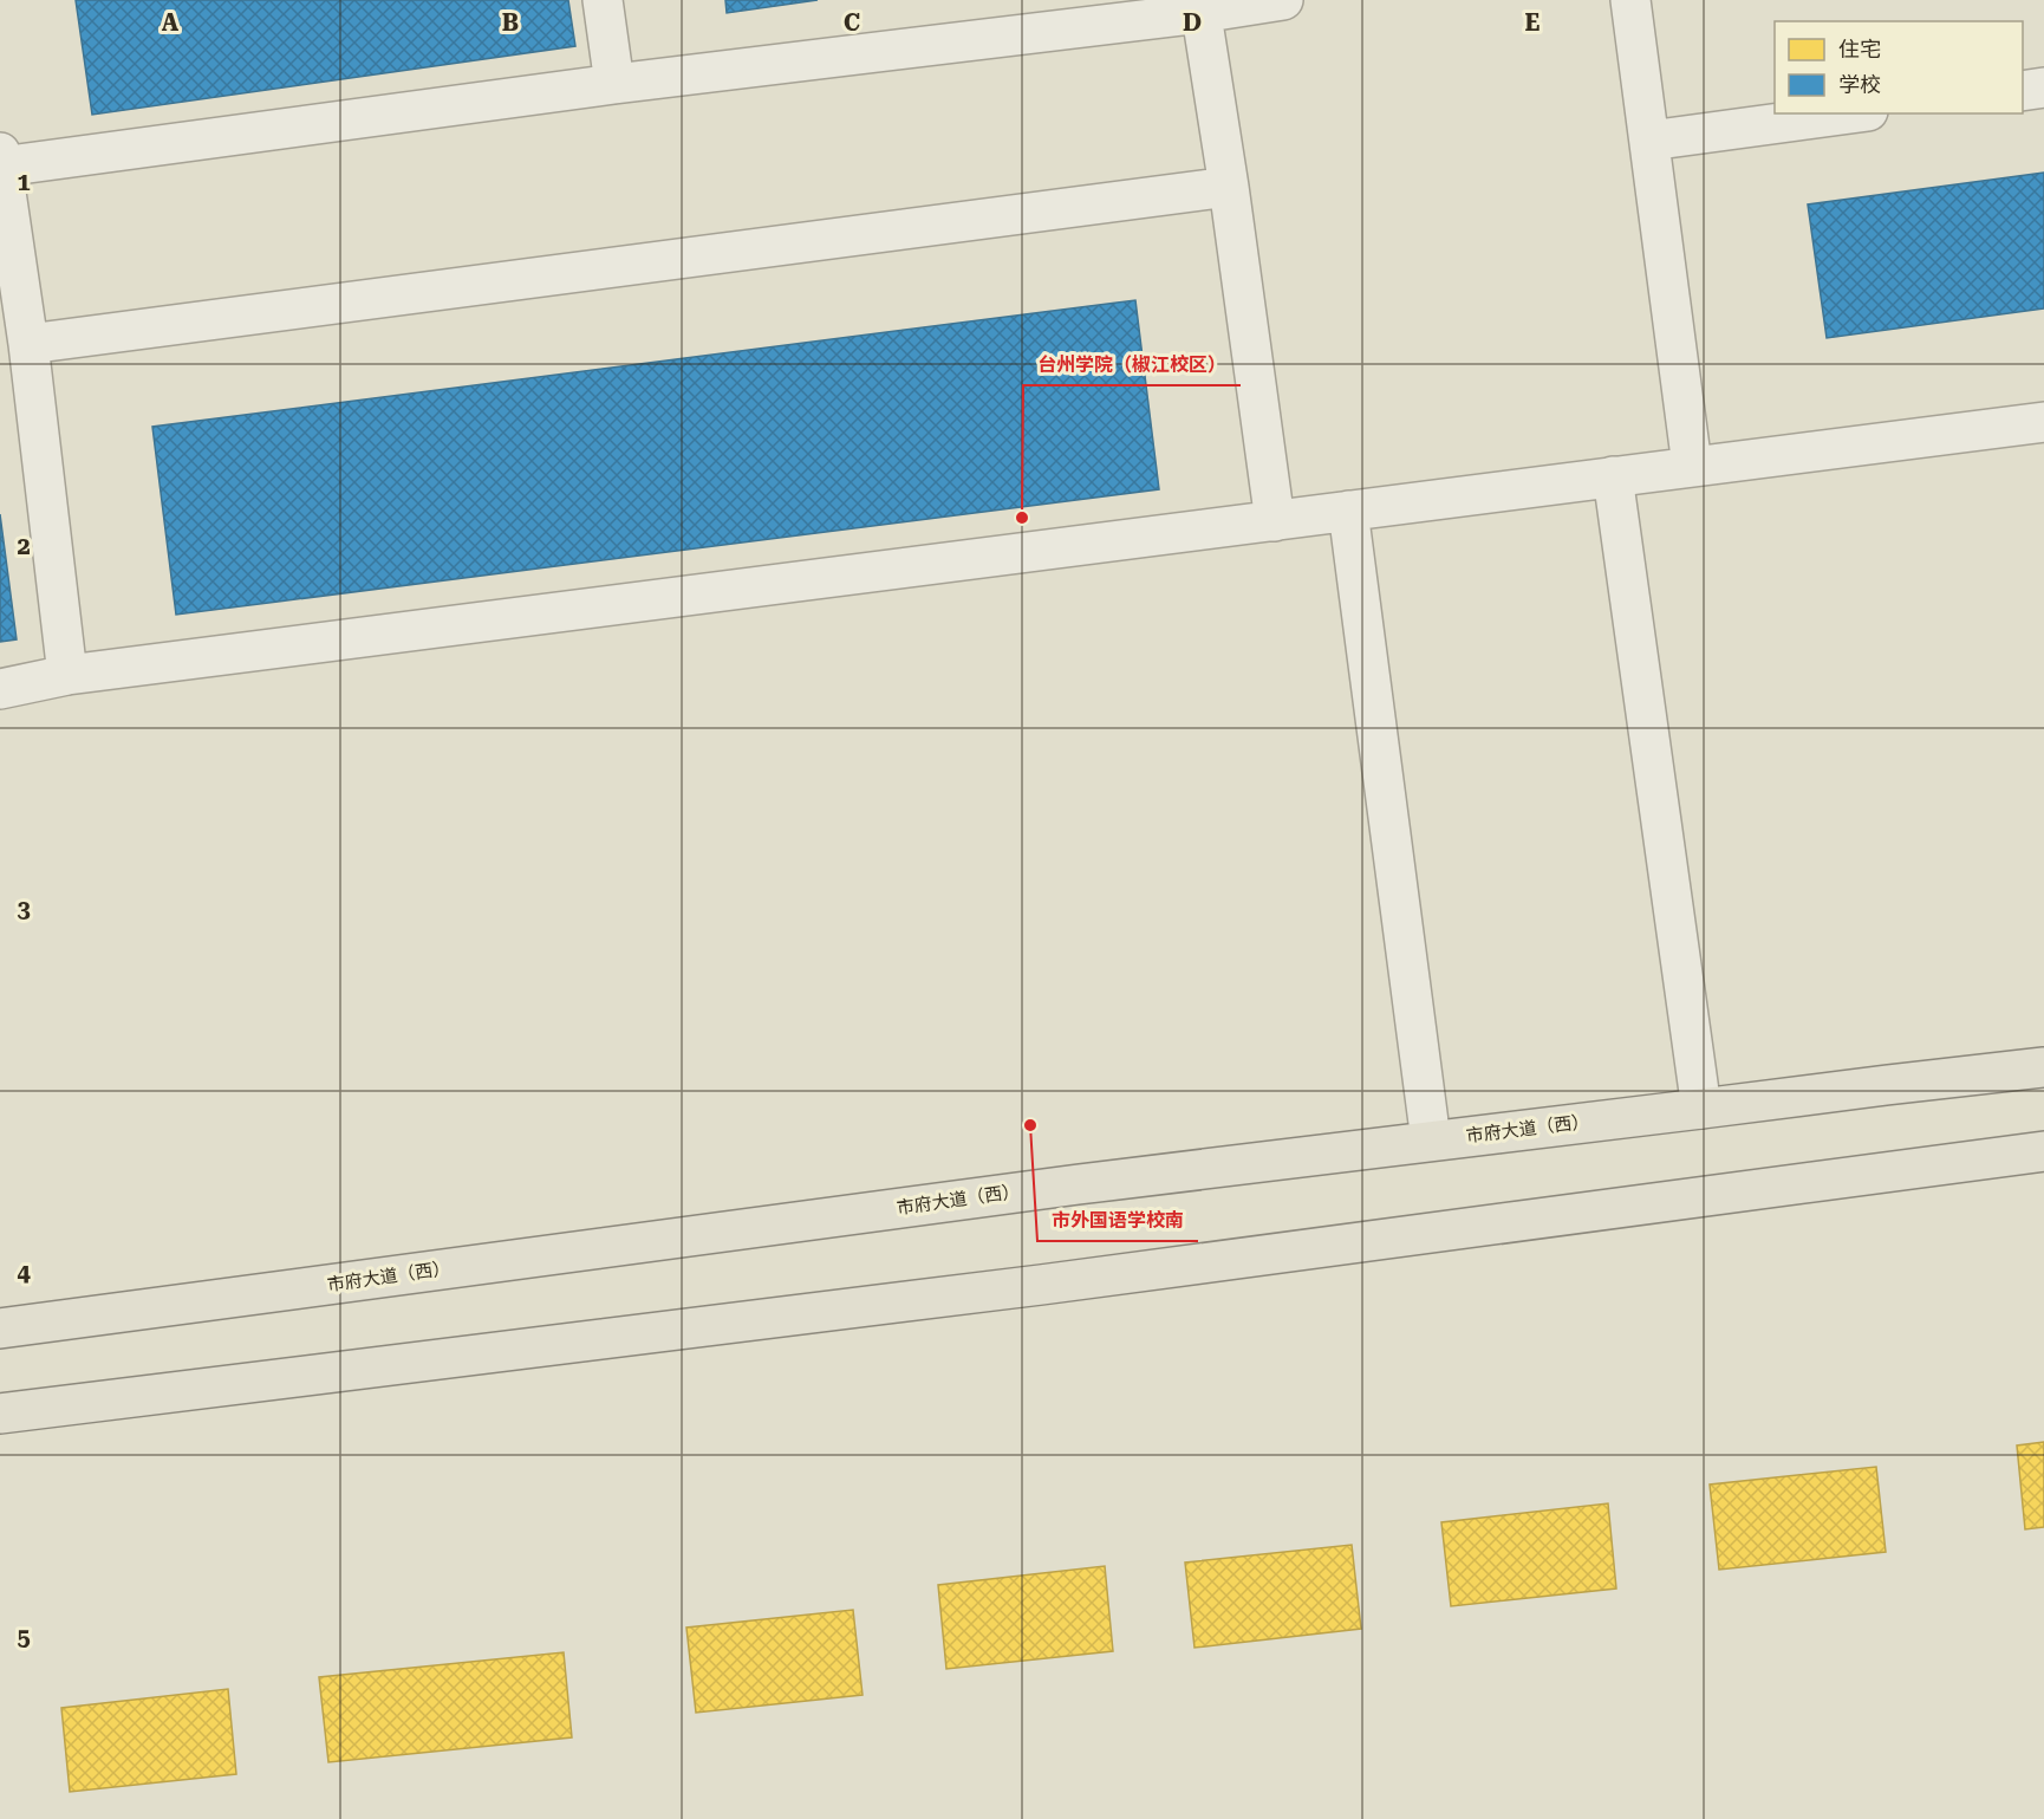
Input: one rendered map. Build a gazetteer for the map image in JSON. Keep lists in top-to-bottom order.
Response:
{
  "streets": {
    "main road": ["市府大道（西）"]
  },
  "places": ["台州学院（椒江校区）", "市外国语学校南"],
  "legend": ["住宅", "学校"],
  "grid": {
    "columns": [
      "A",
      "B",
      "C",
      "D",
      "E"
    ],
    "rows": [
      "1",
      "2",
      "3",
      "4",
      "5"
    ]
  }
}
